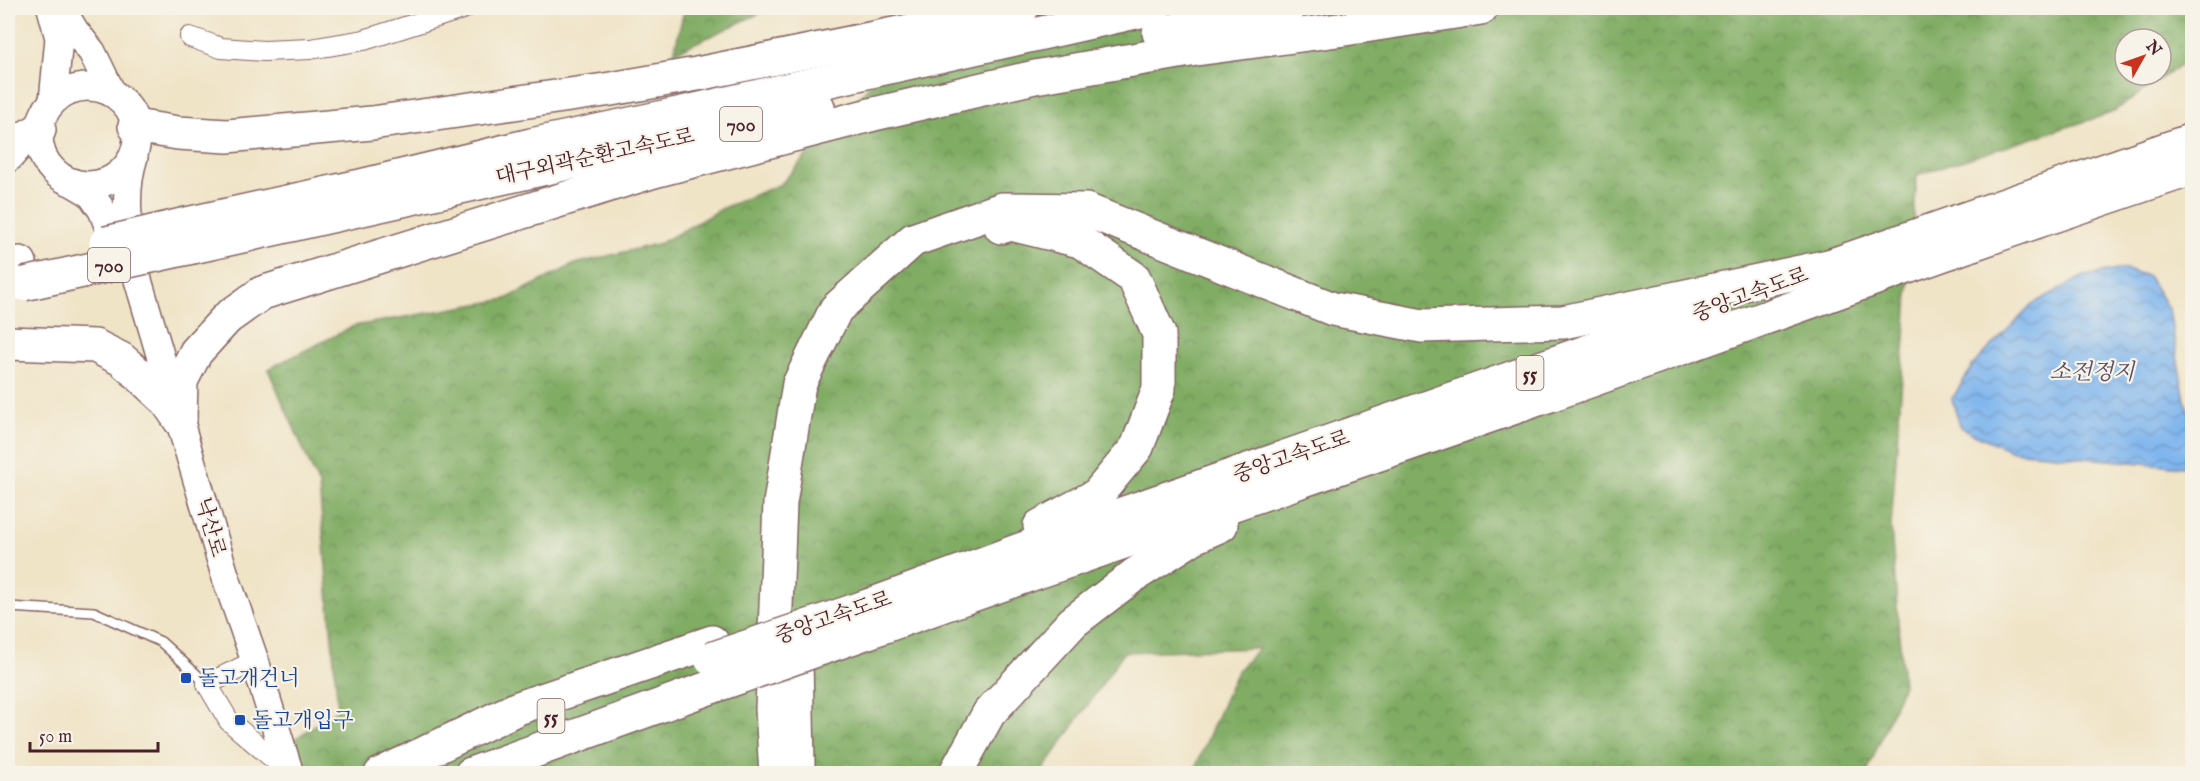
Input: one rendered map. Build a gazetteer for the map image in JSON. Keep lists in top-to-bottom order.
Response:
{
  "streets": {
    "highway": [
      "700",
      "대구외곽순환고속도로",
      "중앙고속도로",
      "55"
    ],
    "main road": ["낙산로"]
  },
  "water": ["소전정지"],
  "places": {
    "transit": ["돌고개건너", "돌고개입구"]
  },
  "scale_bar": "50 m",
  "north": "top right"
}
